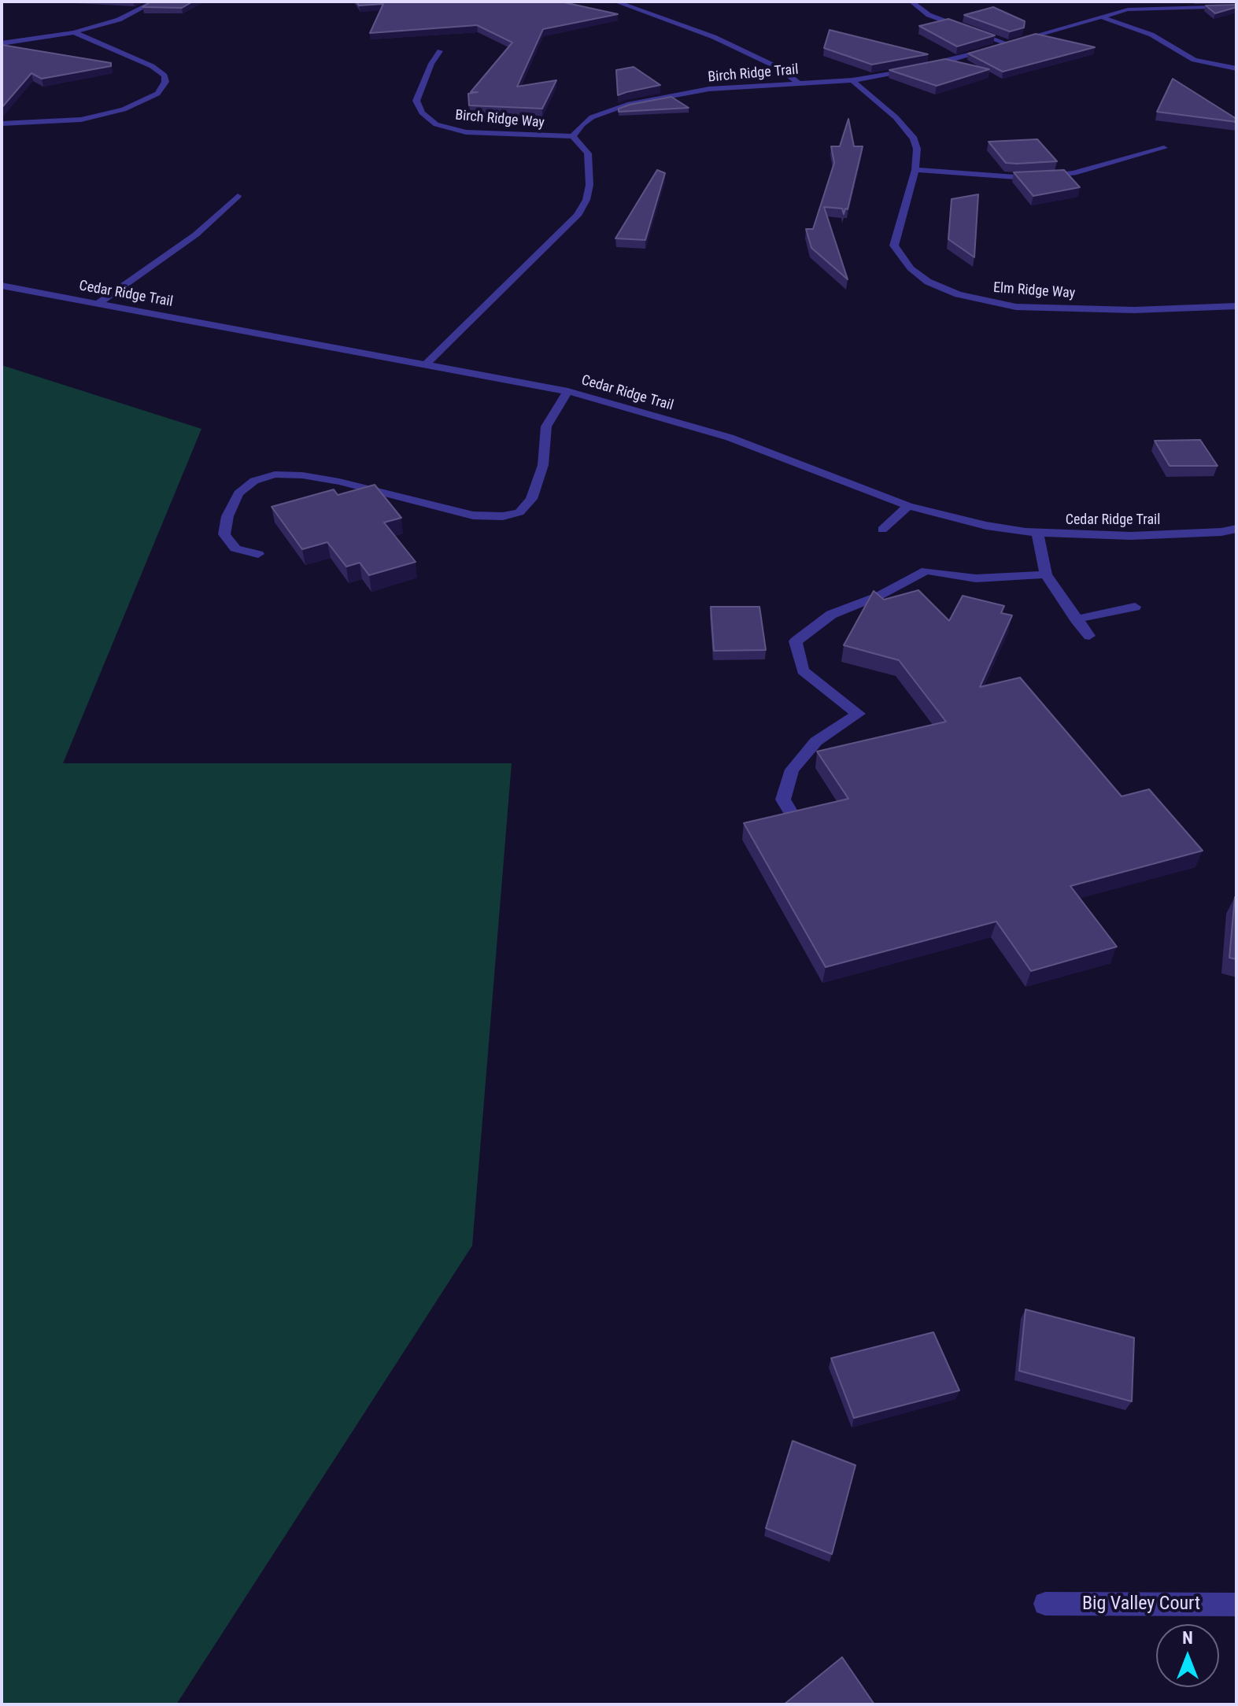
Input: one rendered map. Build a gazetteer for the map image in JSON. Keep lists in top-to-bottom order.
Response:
{
  "streets": {
    "street": [
      "Birch Ridge Trail",
      "Birch Ridge Way",
      "Elm Ridge Way",
      "Cedar Ridge Trail",
      "Big Valley Court"
    ]
  },
  "crossings": [
    ["Birch Ridge Trail", "Birch Ridge Way"],
    ["Birch Ridge Trail", "Elm Ridge Way"]
  ],
  "north": "top"
}
